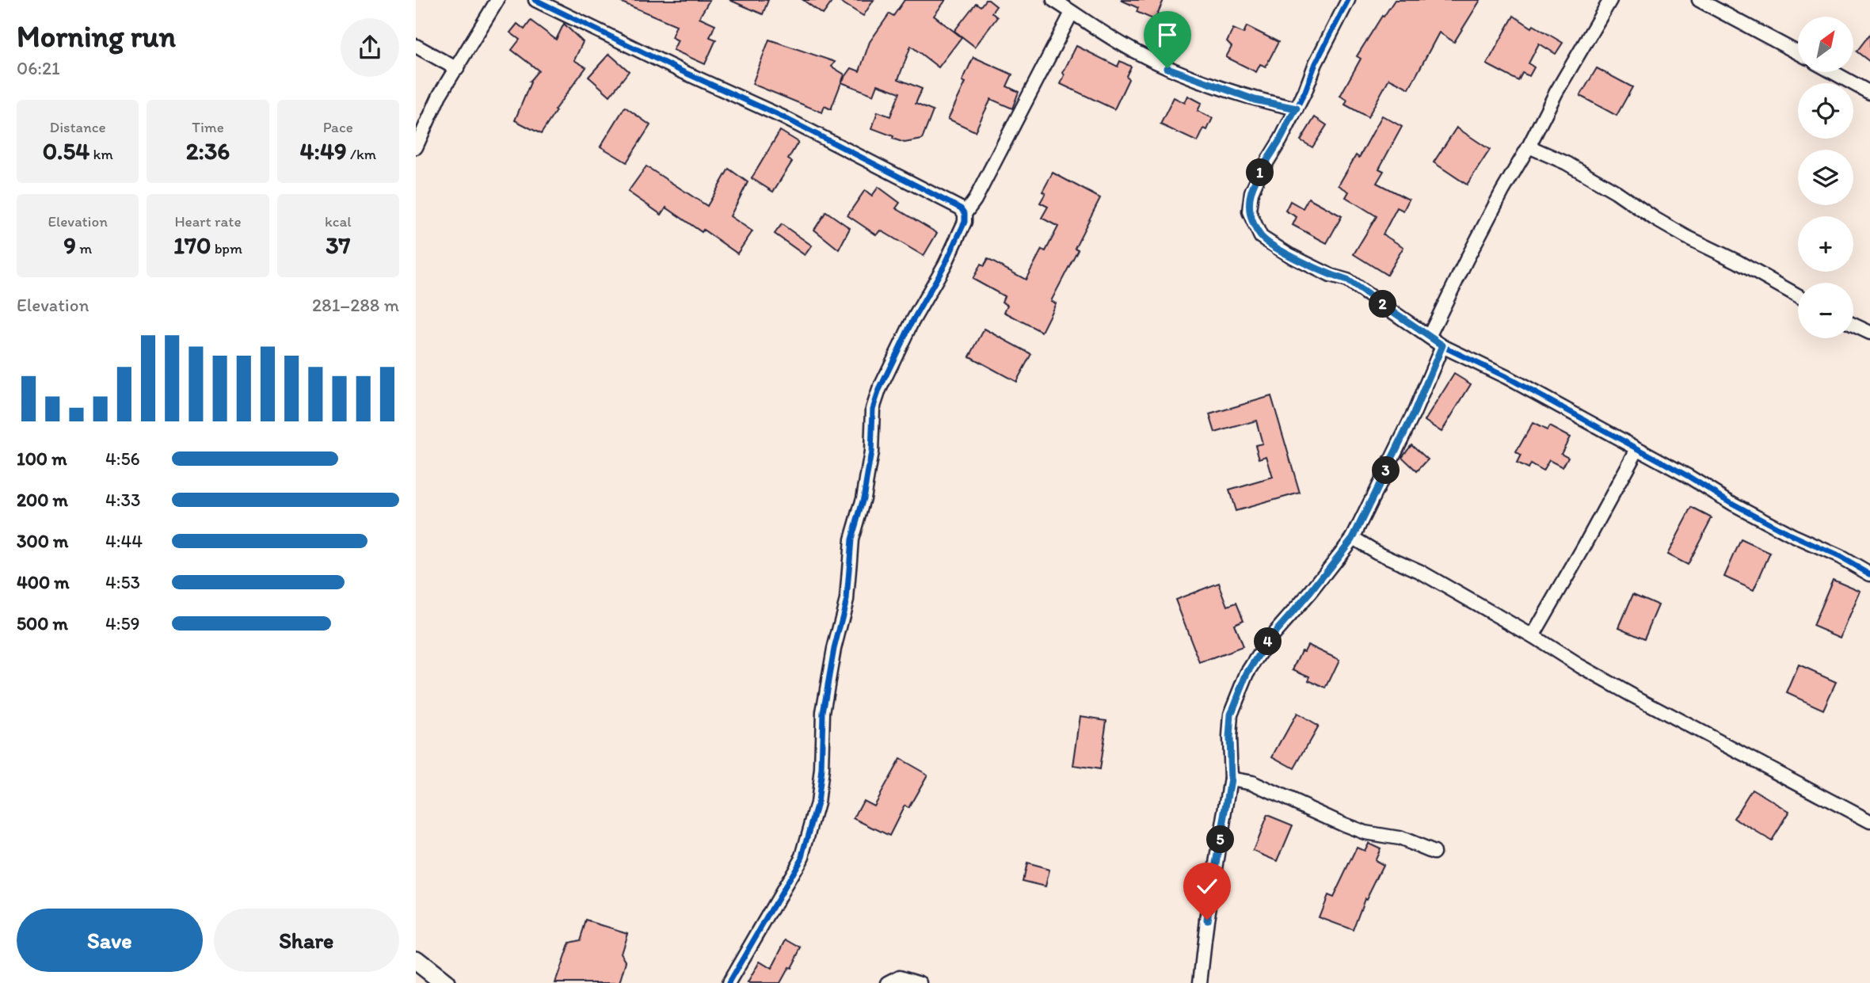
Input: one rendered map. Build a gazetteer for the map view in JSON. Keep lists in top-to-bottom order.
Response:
{
  "north": "top right",
  "page": {
    "heading": ["Morning run", "06:21"],
    "map_buttons": ["+", "−"],
    "stats": [
      ["Distance", "0.54 km"],
      ["Time", "2:36"],
      ["Pace", "4:49 /km"],
      ["Elevation", "9 m"],
      ["Heart rate", "170 bpm"],
      ["kcal", "37"]
    ],
    "pins": [
      "1",
      "2",
      "3",
      "4",
      "5"
    ],
    "chart": ["Elevation", "281–288 m"],
    "list": [
      {
        "name": "100 m",
        "note": "4:56"
      },
      {
        "name": "200 m",
        "note": "4:33"
      },
      {
        "name": "300 m",
        "note": "4:44"
      },
      {
        "name": "400 m",
        "note": "4:53"
      },
      {
        "name": "500 m",
        "note": "4:59"
      }
    ],
    "buttons": ["Save", "Share"]
  }
}
